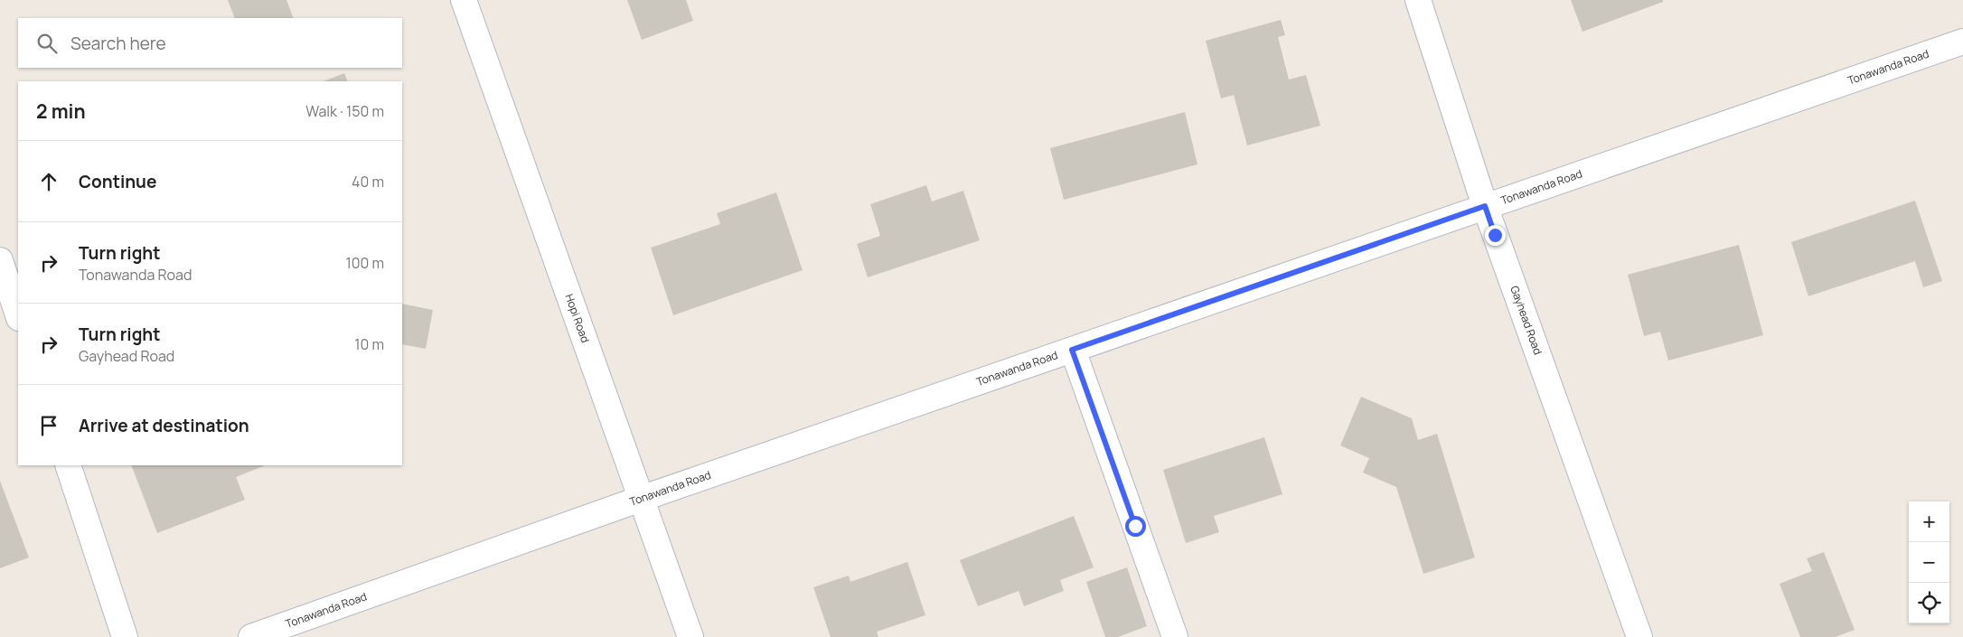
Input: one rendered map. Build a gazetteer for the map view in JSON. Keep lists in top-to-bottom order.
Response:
{
  "streets": {
    "street": ["Tonawanda Road", "Hopi Road", "Gayhead Road"]
  },
  "crossings": [
    ["Tonawanda Road", "Hopi Road"],
    ["Tonawanda Road", "Gayhead Road"]
  ],
  "page": {
    "search": "Search here",
    "heading": ["2 min", "Walk · 150 m"],
    "list": [
      ["Continue", "40 m"],
      ["Turn right", "Tonawanda Road", "100 m"],
      ["Turn right", "Gayhead Road", "10 m"],
      "Arrive at destination"
    ],
    "map_buttons": ["+", "−"]
  }
}
